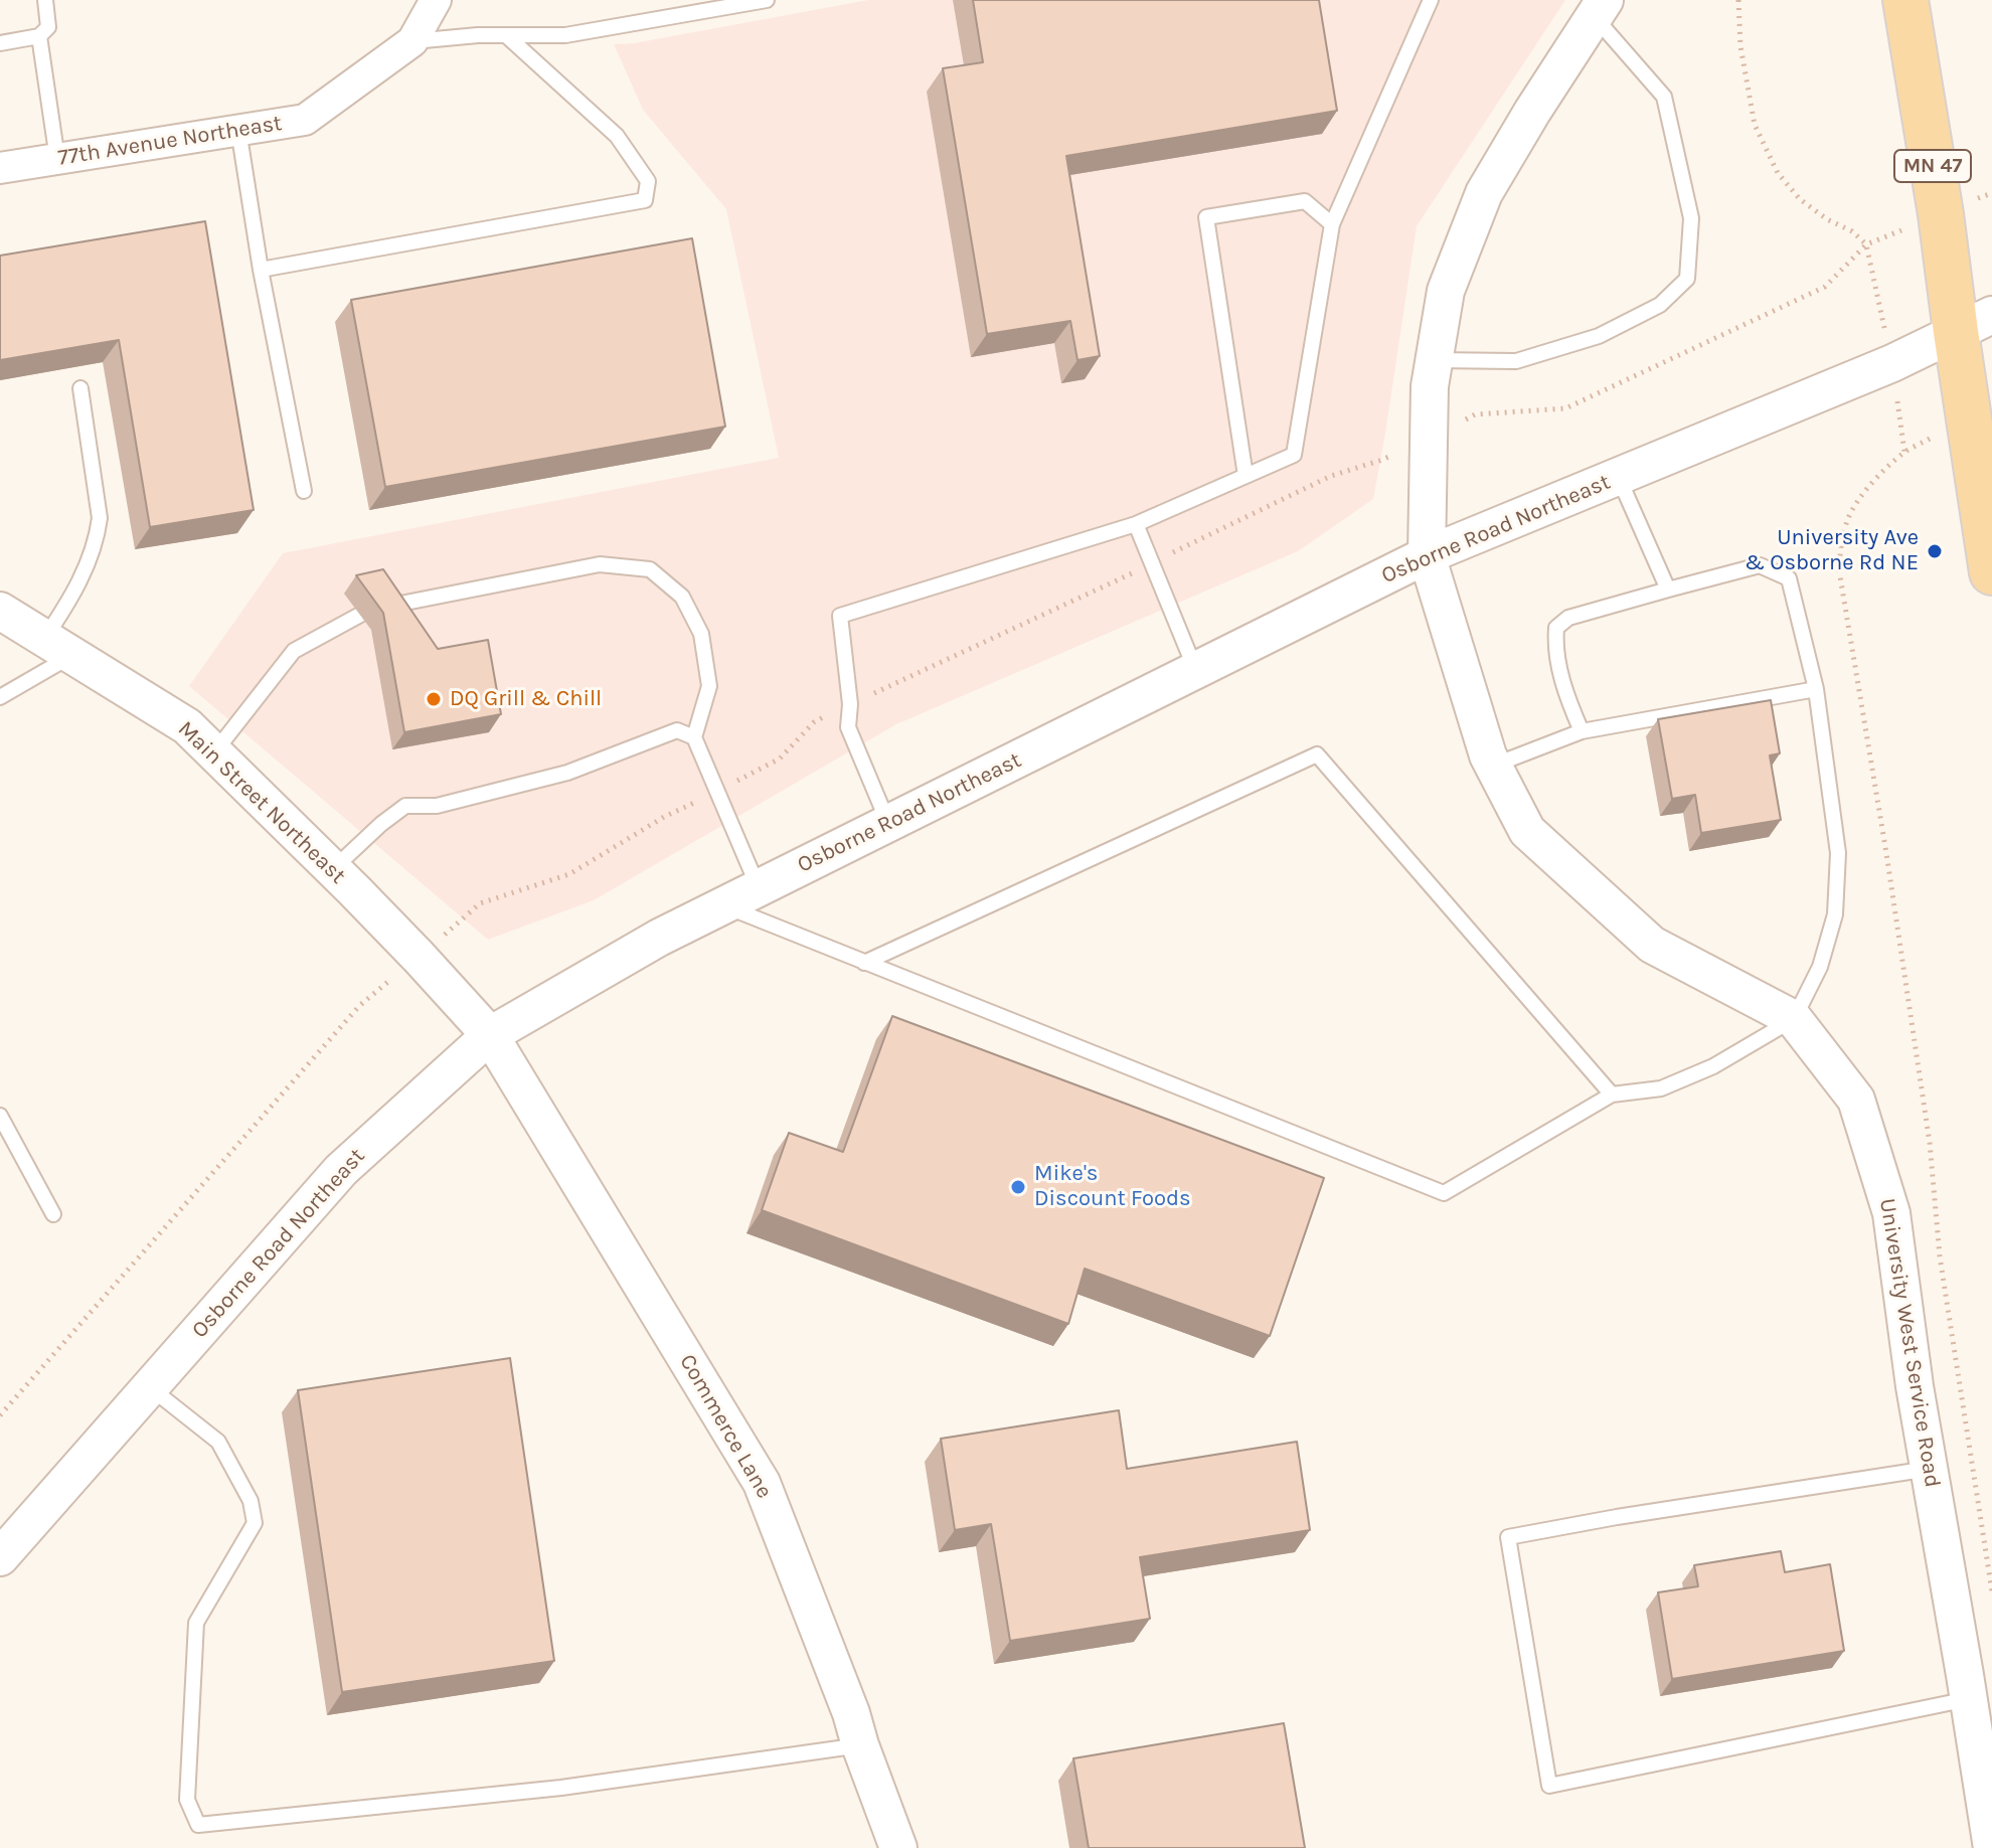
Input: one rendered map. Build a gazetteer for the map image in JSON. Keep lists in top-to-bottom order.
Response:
{
  "streets": {
    "main road": ["MN 47"],
    "street": [
      "77th Avenue Northeast",
      "Osborne Road Northeast",
      "Main Street Northeast",
      "University West Service Road",
      "Commerce Lane"
    ]
  },
  "crossings": [
    ["MN 47", "Osborne Road Northeast"],
    ["Osborne Road Northeast", "Main Street Northeast"],
    ["Osborne Road Northeast", "University West Service Road"],
    ["Osborne Road Northeast", "Commerce Lane"],
    ["Main Street Northeast", "Commerce Lane"]
  ],
  "places": ["University Ave & Osborne Rd NE", "DQ Grill & Chill", "Mike's Discount Foods"]
}
